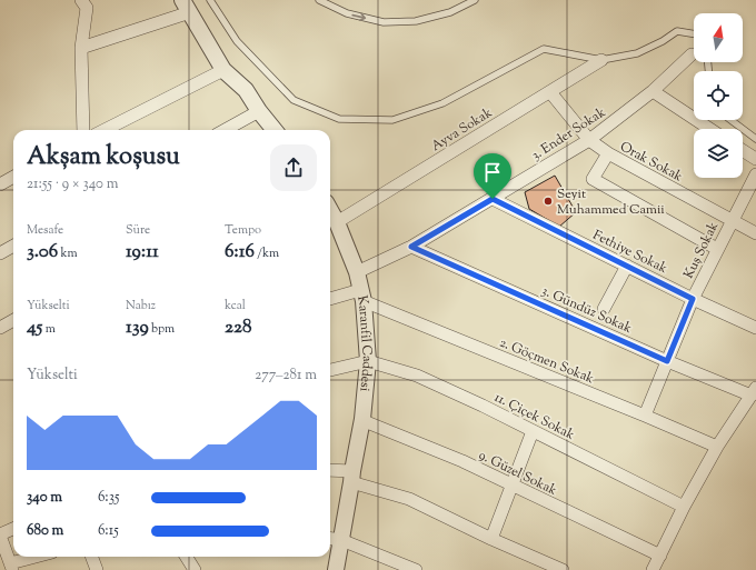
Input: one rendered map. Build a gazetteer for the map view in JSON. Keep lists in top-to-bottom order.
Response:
{
  "streets": {
    "street": [
      "Ayva Sokak",
      "3. Ender Sokak",
      "Orak Sokak",
      "Kuş Sokak",
      "Fethiye Sokak",
      "3. Gündüz Sokak",
      "Karanfil Caddesi",
      "2. Göçmen Sokak",
      "11. Çiçek Sokak",
      "9. Güzel Sokak"
    ]
  },
  "crossings": [
    ["Ayva Sokak", "Orak Sokak"],
    ["Ayva Sokak", "Karanfil Caddesi"],
    ["3. Ender Sokak", "Orak Sokak"],
    ["3. Ender Sokak", "Fethiye Sokak"],
    ["3. Ender Sokak", "3. Gündüz Sokak"],
    ["3. Ender Sokak", "Karanfil Caddesi"],
    ["Orak Sokak", "Kuş Sokak"],
    ["Kuş Sokak", "Fethiye Sokak"],
    ["Kuş Sokak", "3. Gündüz Sokak"],
    ["Kuş Sokak", "2. Göçmen Sokak"],
    ["Karanfil Caddesi", "2. Göçmen Sokak"],
    ["Karanfil Caddesi", "11. Çiçek Sokak"],
    ["Karanfil Caddesi", "9. Güzel Sokak"]
  ],
  "places": ["Seyit Muhammed Camii"],
  "north": "top",
  "page": {
    "heading": ["Akşam koşusu", "21:55 · 9 × 340 m"],
    "stats": [
      ["Mesafe", "3.06 km"],
      ["Süre", "19:11"],
      ["Tempo", "6:16 /km"],
      ["Yükselti", "45 m"],
      ["Nabız", "139 bpm"],
      ["kcal", "228"]
    ],
    "chart": ["Yükselti", "277–281 m"],
    "list": [
      {
        "name": "340 m",
        "note": "6:35"
      },
      {
        "name": "680 m",
        "note": "6:15"
      }
    ]
  }
}
